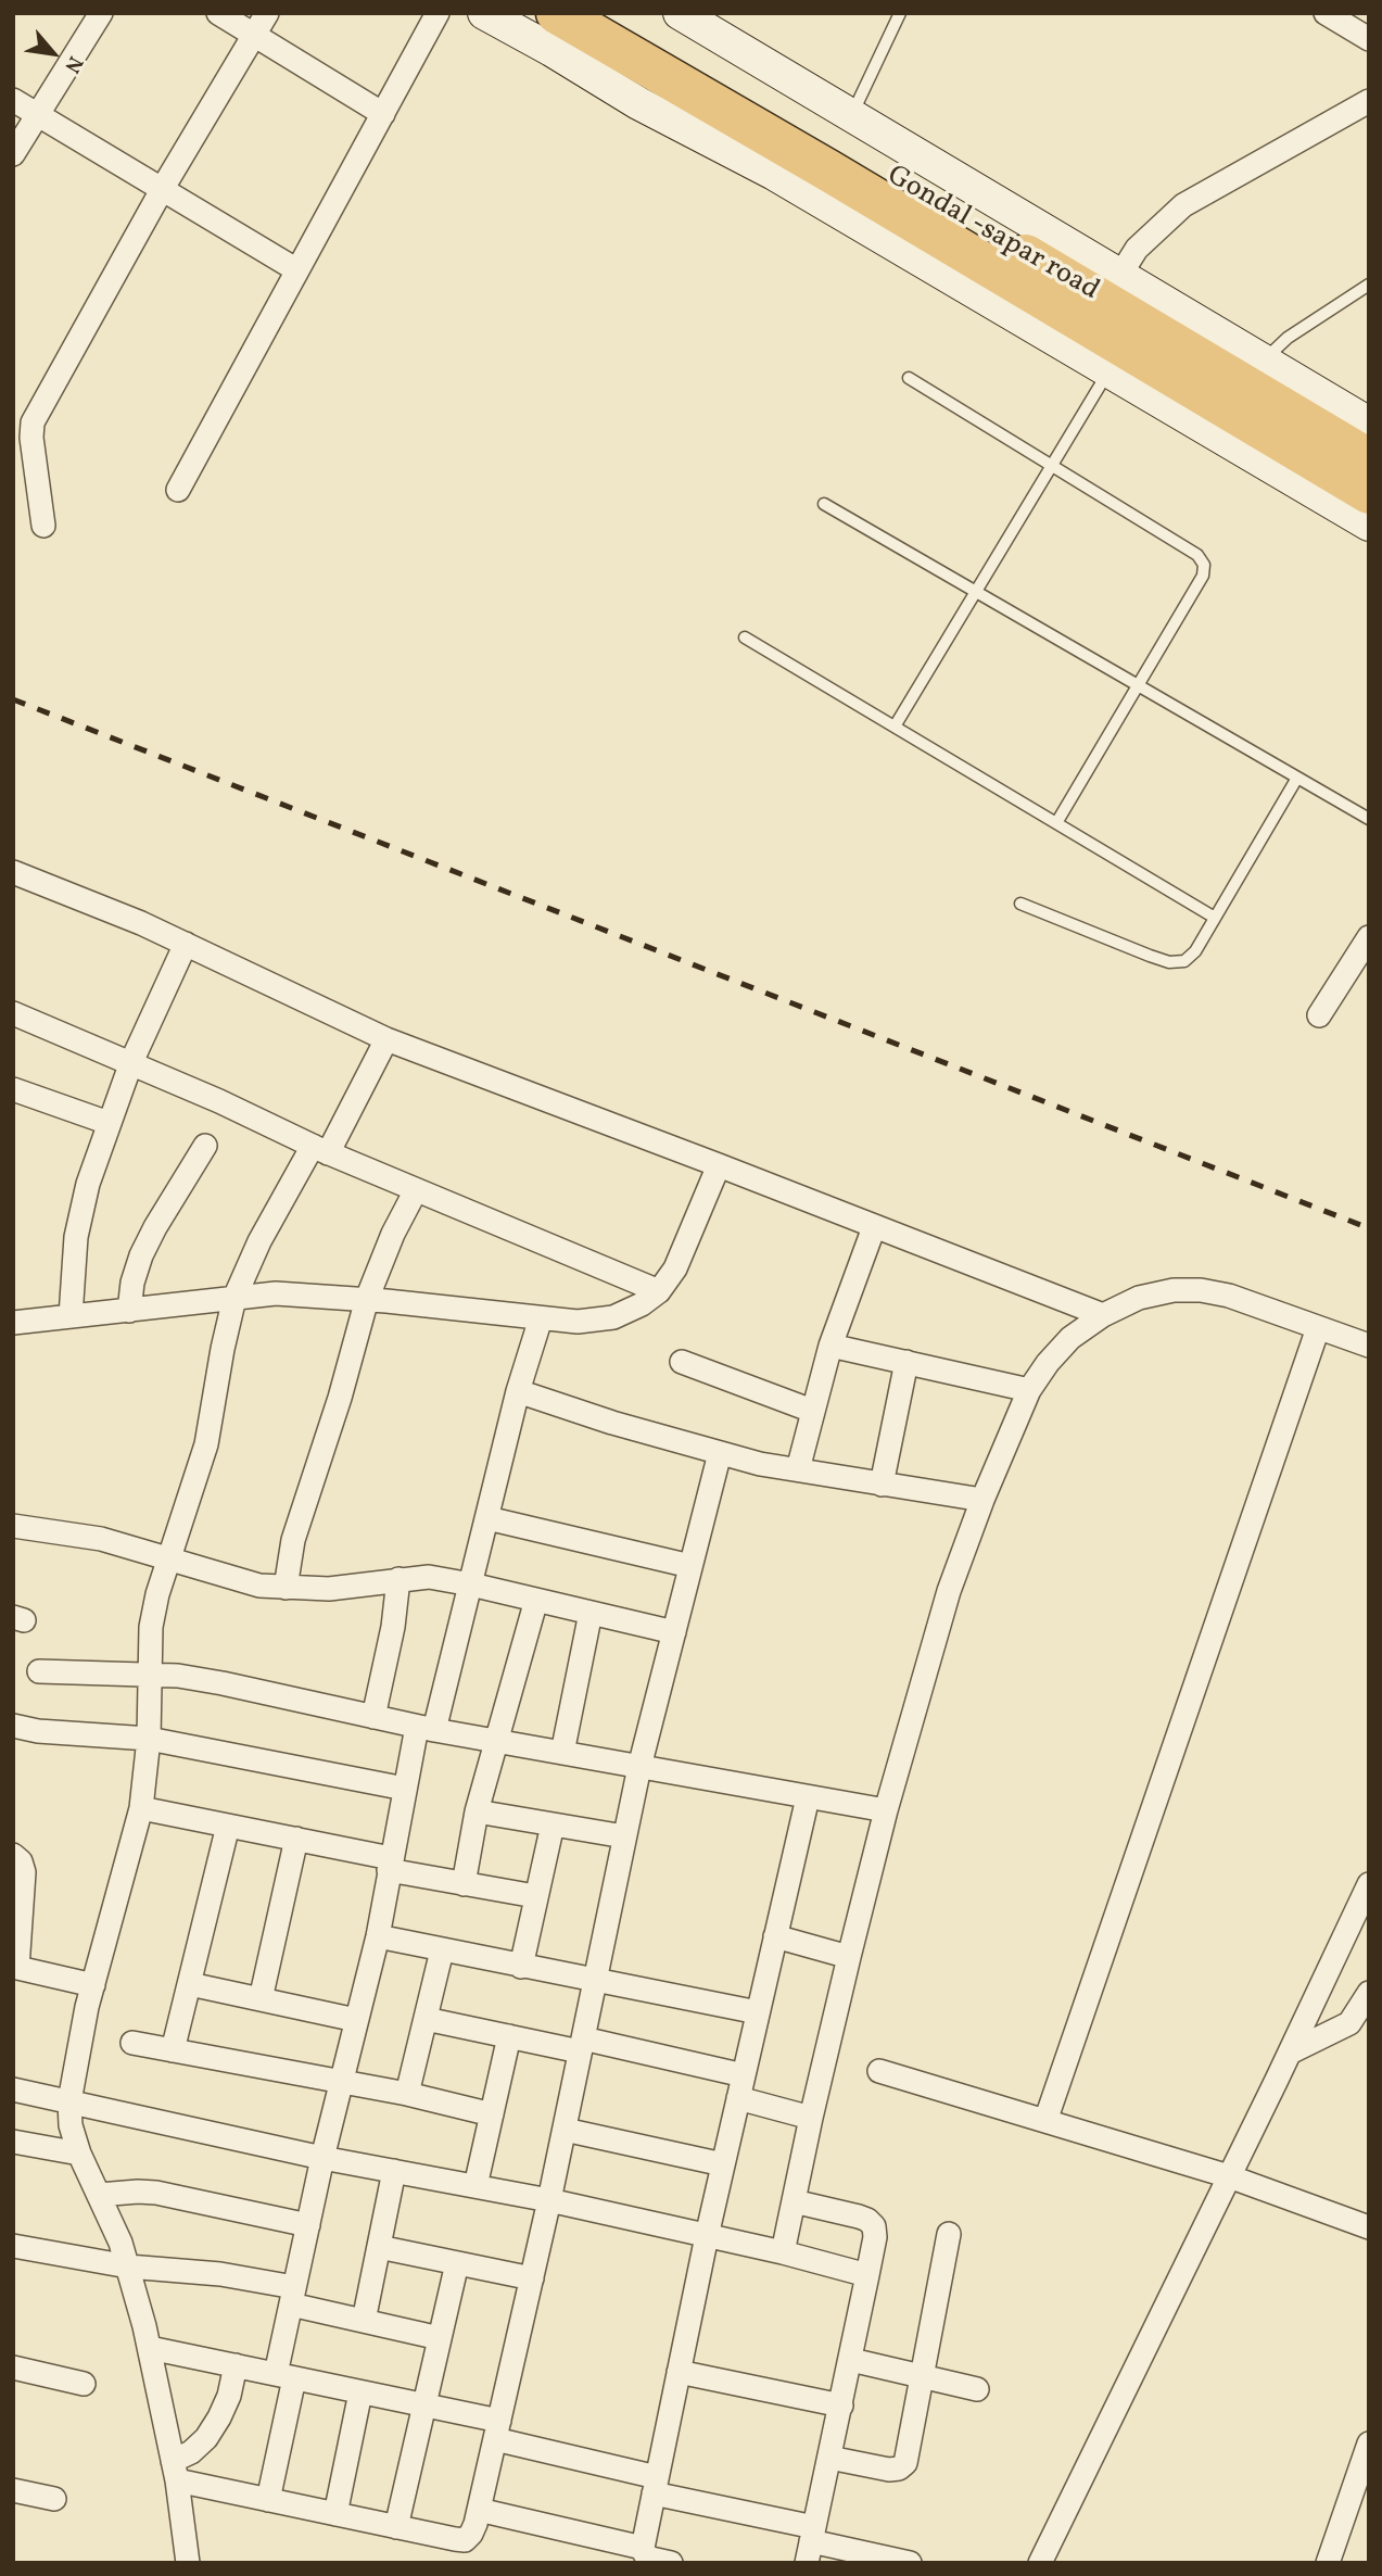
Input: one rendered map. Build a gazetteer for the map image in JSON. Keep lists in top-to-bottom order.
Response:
{
  "streets": {
    "highway": ["Gondal -sapar road"]
  },
  "north": "bottom right"
}
